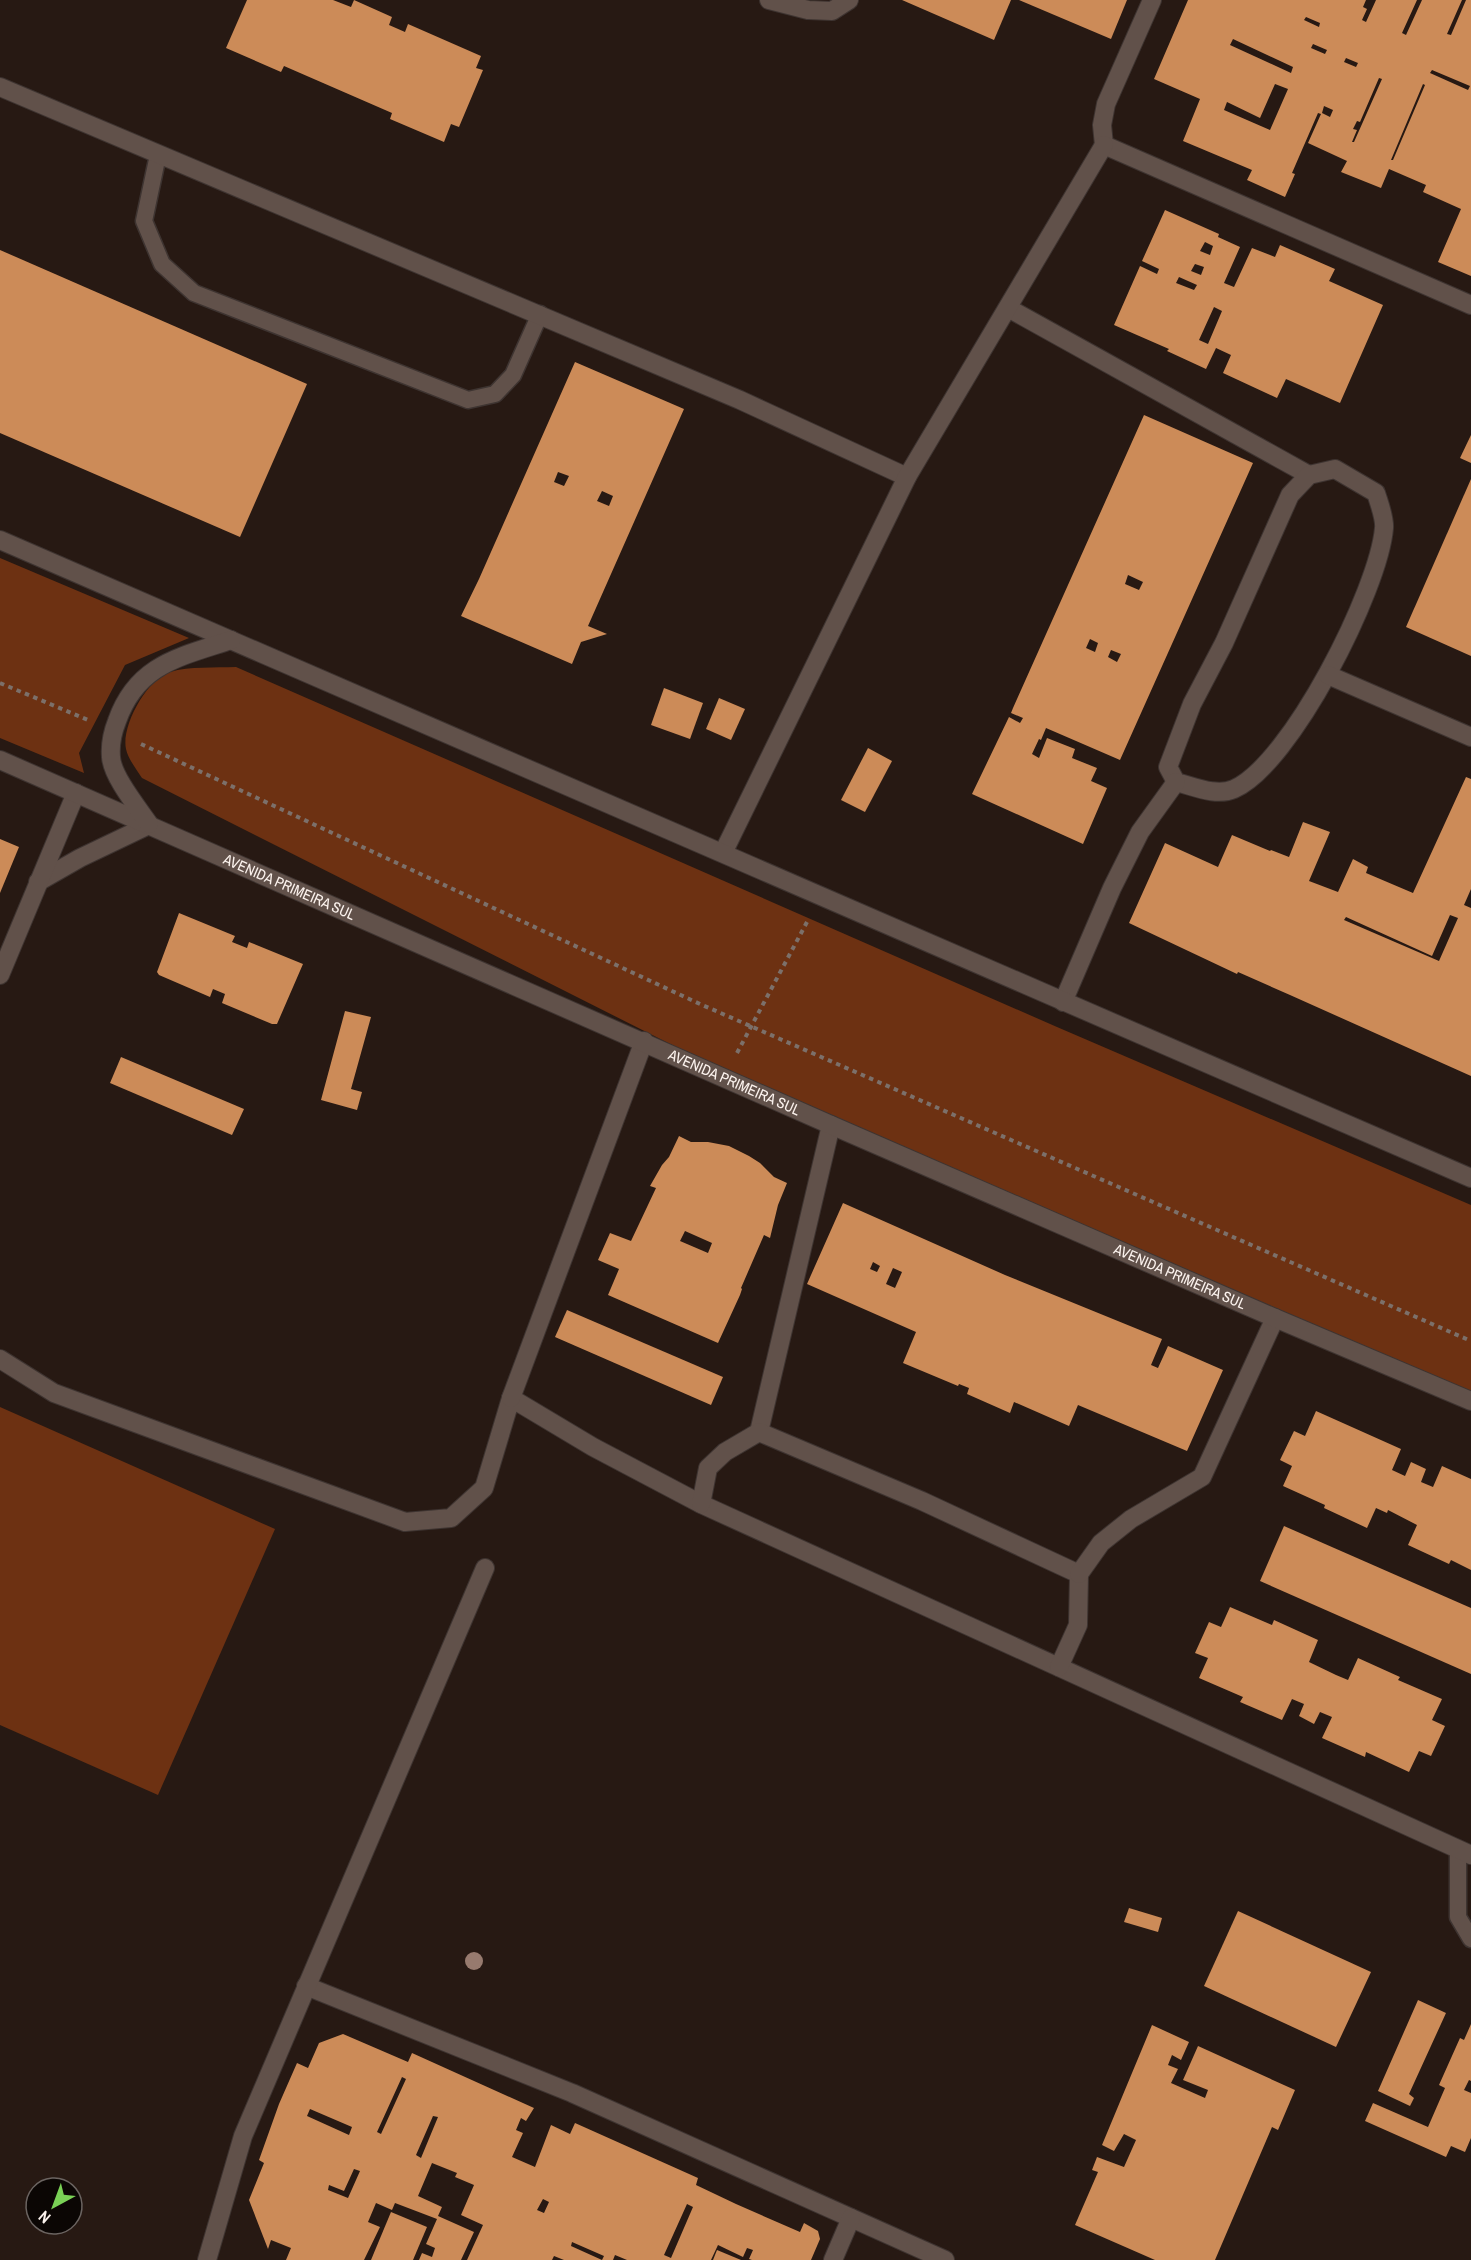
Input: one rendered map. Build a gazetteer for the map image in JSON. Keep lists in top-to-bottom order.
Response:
{
  "streets": {
    "street": ["AVENIDA PRIMEIRA SUL"]
  },
  "north": "bottom left"
}
